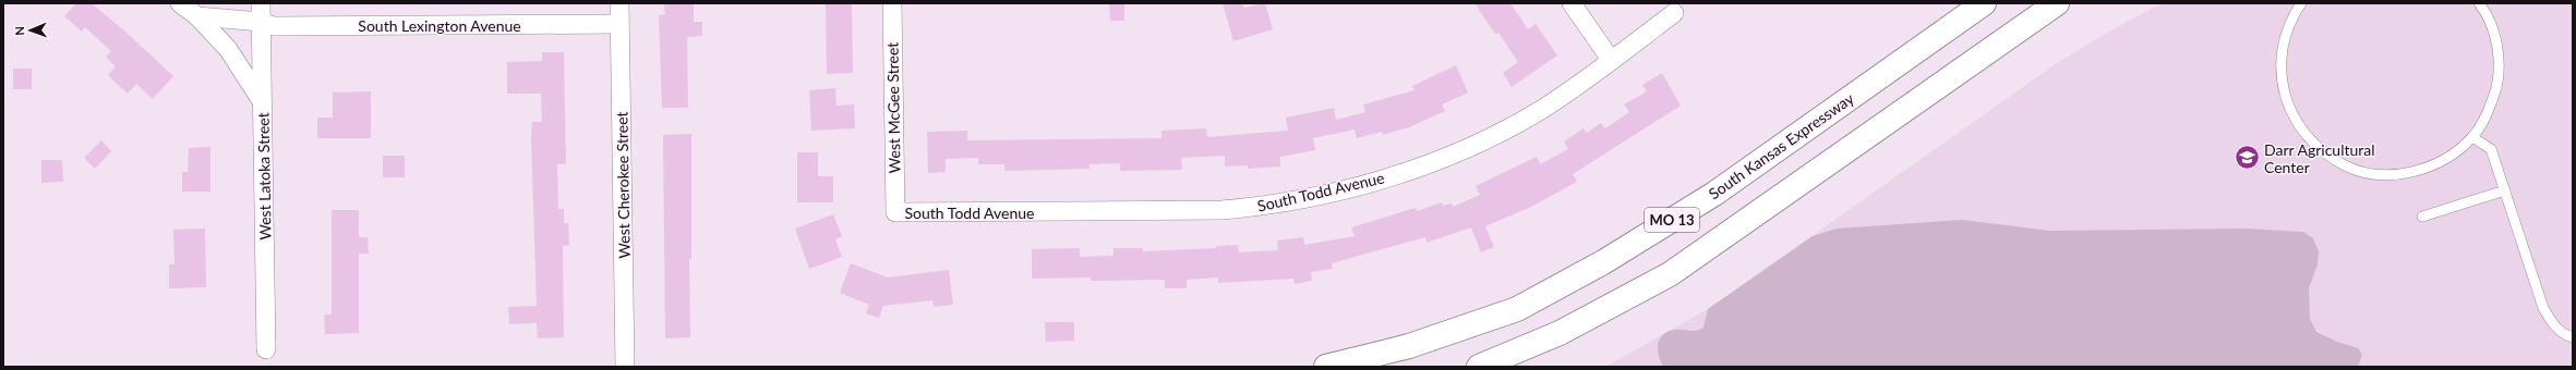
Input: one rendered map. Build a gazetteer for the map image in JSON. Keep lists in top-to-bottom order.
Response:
{
  "streets": {
    "main road": ["South Kansas Expressway", "MO 13"],
    "street": [
      "South Lexington Avenue",
      "West McGee Street",
      "West Latoka Street",
      "West Cherokee Street",
      "South Todd Avenue"
    ]
  },
  "crossings": [
    ["South Lexington Avenue", "West Latoka Street"],
    ["South Lexington Avenue", "West Cherokee Street"],
    ["West McGee Street", "South Todd Avenue"]
  ],
  "places": {
    "school or university": ["Darr Agricultural Center"]
  },
  "north": "left"
}
